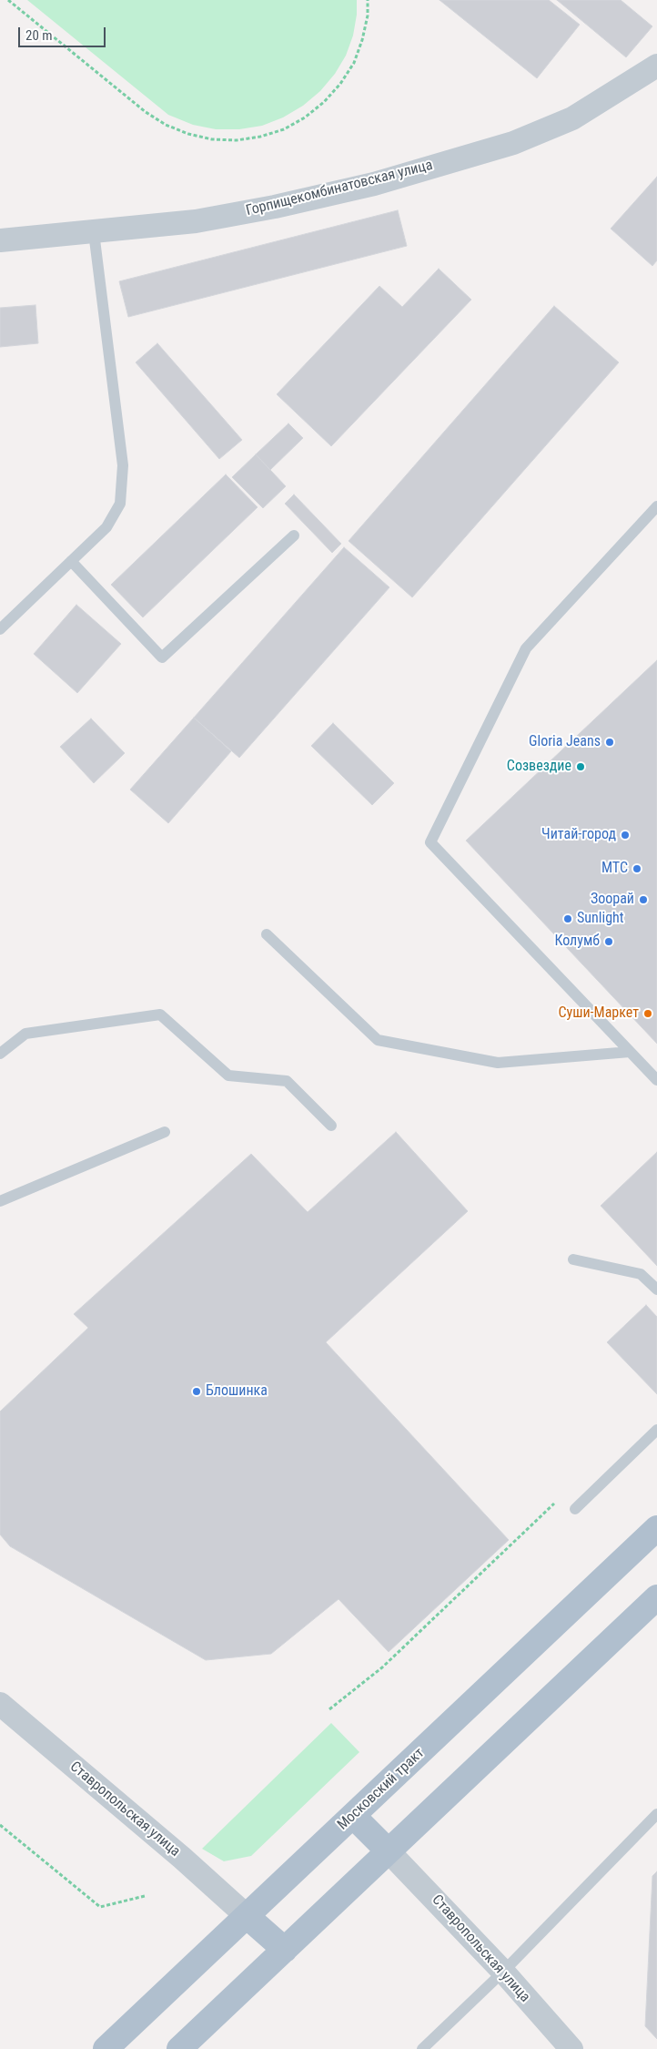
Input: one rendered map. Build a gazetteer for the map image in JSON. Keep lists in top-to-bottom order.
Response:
{
  "streets": {
    "main road": ["Московский тракт"],
    "street": ["Горпищекомбинатовская улица", "Ставропольская улица"]
  },
  "crossings": [
    ["Московский тракт", "Ставропольская улица"]
  ],
  "places": [
    "Gloria Jeans",
    "Созвездие",
    "Читай-город",
    "МТС",
    "Зоорай",
    "Sunlight",
    "Колумб",
    "Суши-Маркет",
    "Блошинка"
  ],
  "scale_bar": "20 m"
}
